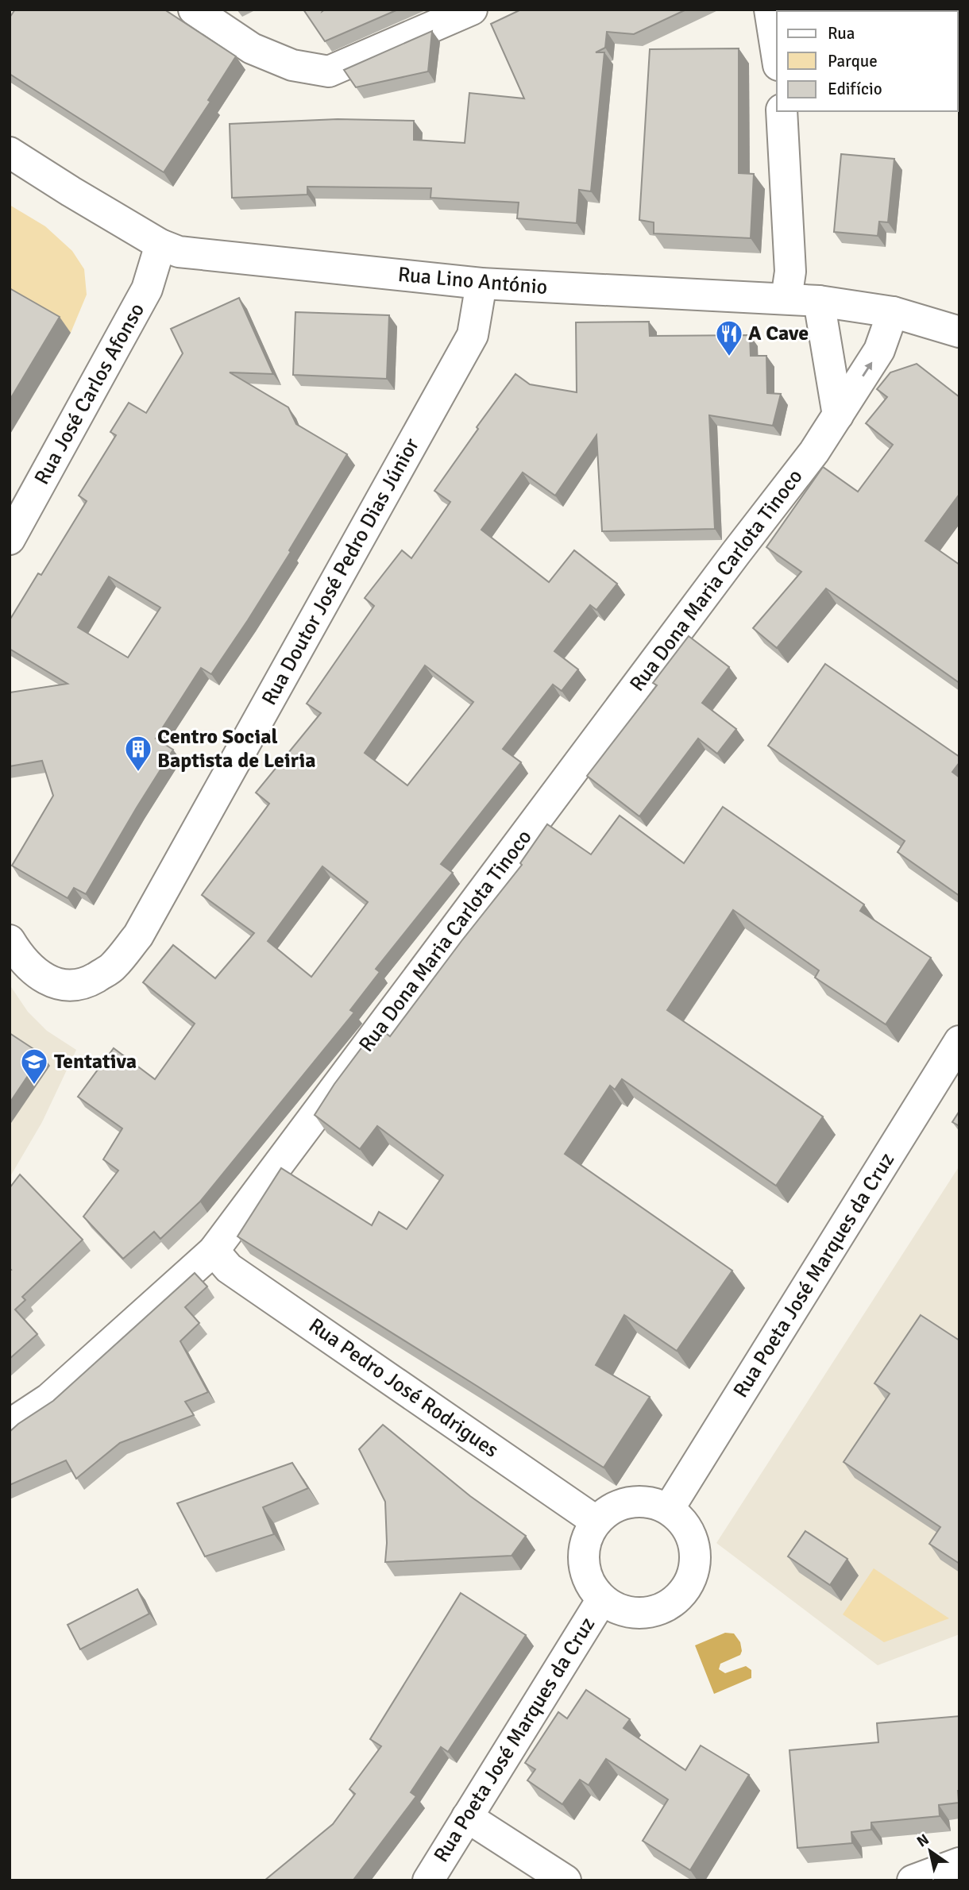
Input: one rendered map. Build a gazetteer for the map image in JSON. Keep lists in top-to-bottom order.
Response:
{
  "streets": {
    "street": [
      "Rua Lino António",
      "Rua José Carlos Afonso",
      "Rua Doutor José Pedro Dias Júnior",
      "Rua Dona Maria Carlota Tinoco",
      "Rua Poeta José Marques da Cruz",
      "Rua Pedro José Rodrigues"
    ]
  },
  "crossings": [
    ["Rua Lino António", "Rua José Carlos Afonso"],
    ["Rua Lino António", "Rua Doutor José Pedro Dias Júnior"],
    ["Rua Lino António", "Rua Dona Maria Carlota Tinoco"],
    ["Rua Dona Maria Carlota Tinoco", "Rua Pedro José Rodrigues"],
    ["Rua Poeta José Marques da Cruz", "Rua Pedro José Rodrigues"]
  ],
  "places": {
    "restaurant": ["A Cave"],
    "building": ["Centro Social Baptista de Leiria"],
    "school or university": ["Tentativa"]
  },
  "legend": ["Rua", "Parque", "Edifício"],
  "north": "top left"
}
